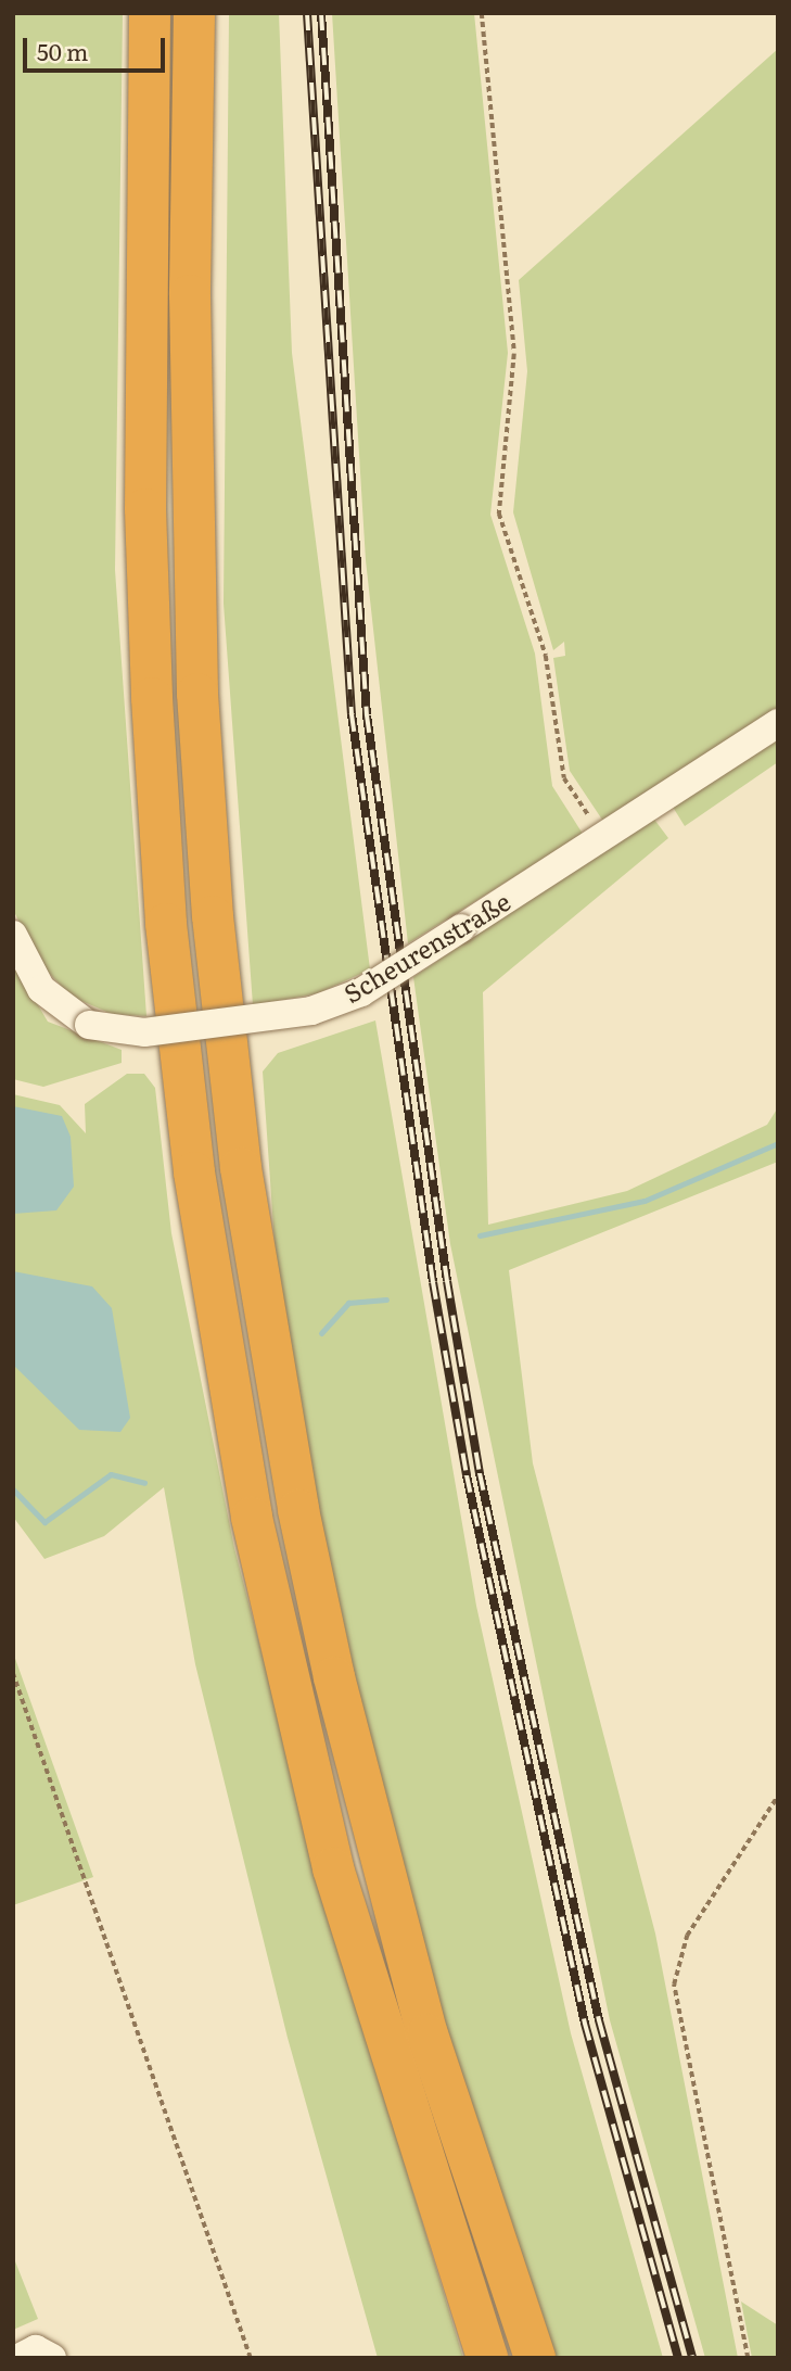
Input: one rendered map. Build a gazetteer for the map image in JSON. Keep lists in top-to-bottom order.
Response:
{
  "streets": {
    "street": ["Scheurenstraße"]
  },
  "scale_bar": "50 m"
}
